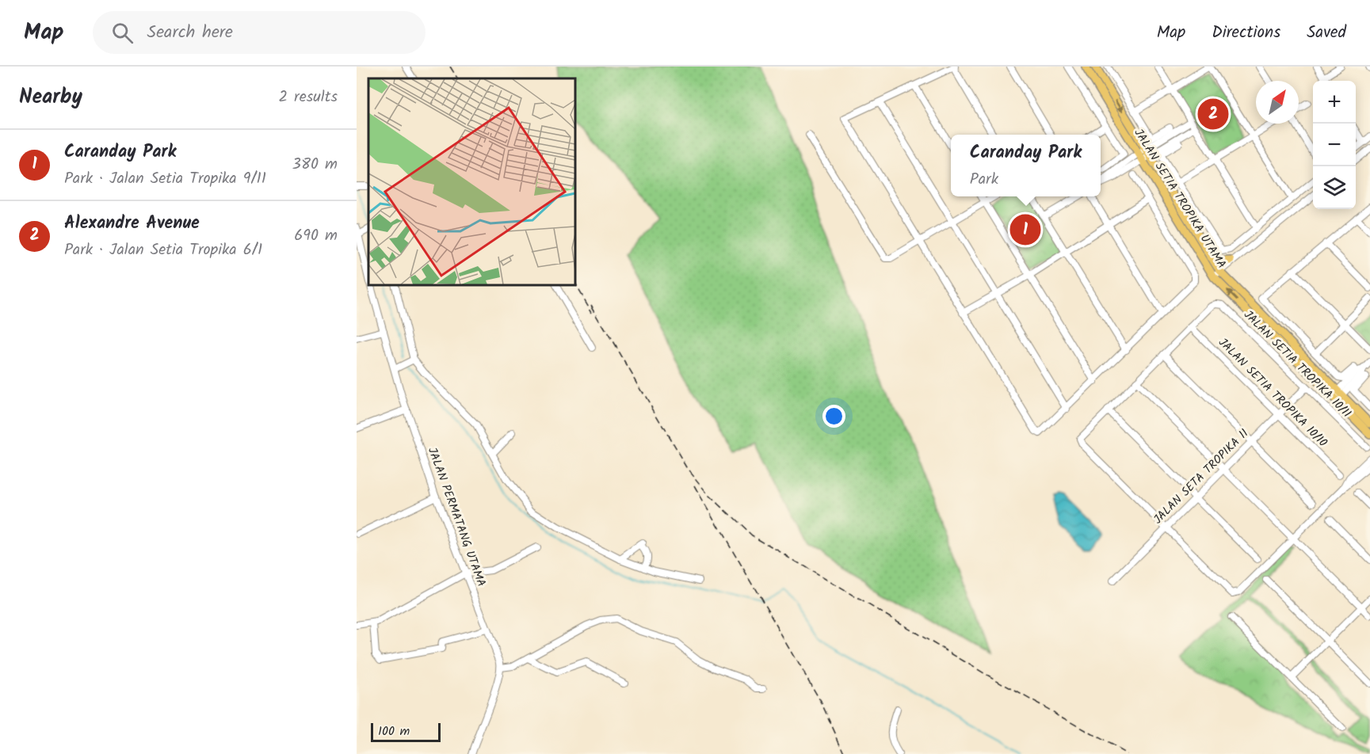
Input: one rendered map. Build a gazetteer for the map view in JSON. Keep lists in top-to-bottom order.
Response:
{
  "streets": {
    "main road": ["JALAN SETIA TROPIKA UTAMA"],
    "street": [
      "JALAN SETIA TROPIKA 10/11",
      "JALAN SETIA TROPIKA 10/10",
      "JALAN SETA TROPIKA 11",
      "JALAN PERMATANG UTAMA"
    ]
  },
  "crossings": [
    ["JALAN SETIA TROPIKA 10/11", "JALAN SETIA TROPIKA 10/10"],
    ["JALAN SETIA TROPIKA 10/11", "JALAN SETA TROPIKA 11"],
    ["JALAN SETIA TROPIKA 10/10", "JALAN SETA TROPIKA 11"]
  ],
  "scale_bar": "100 m",
  "north": "top right",
  "page": {
    "header": "Map",
    "search": "Search here",
    "nav": ["Map", "Directions", "Saved"],
    "heading": ["Nearby", "2 results"],
    "map_buttons": ["+", "−"],
    "pins": ["2", "1"],
    "list": [
      {
        "mark": "1",
        "name": "Caranday Park",
        "note": "Park · Jalan Setia Tropika 9/11",
        "value": "380 m"
      },
      {
        "mark": "2",
        "name": "Alexandre Avenue",
        "note": "Park · Jalan Setia Tropika 6/1",
        "value": "690 m"
      }
    ],
    "popup": ["Caranday Park", "Park"],
    "scale": "100 m"
  }
}
